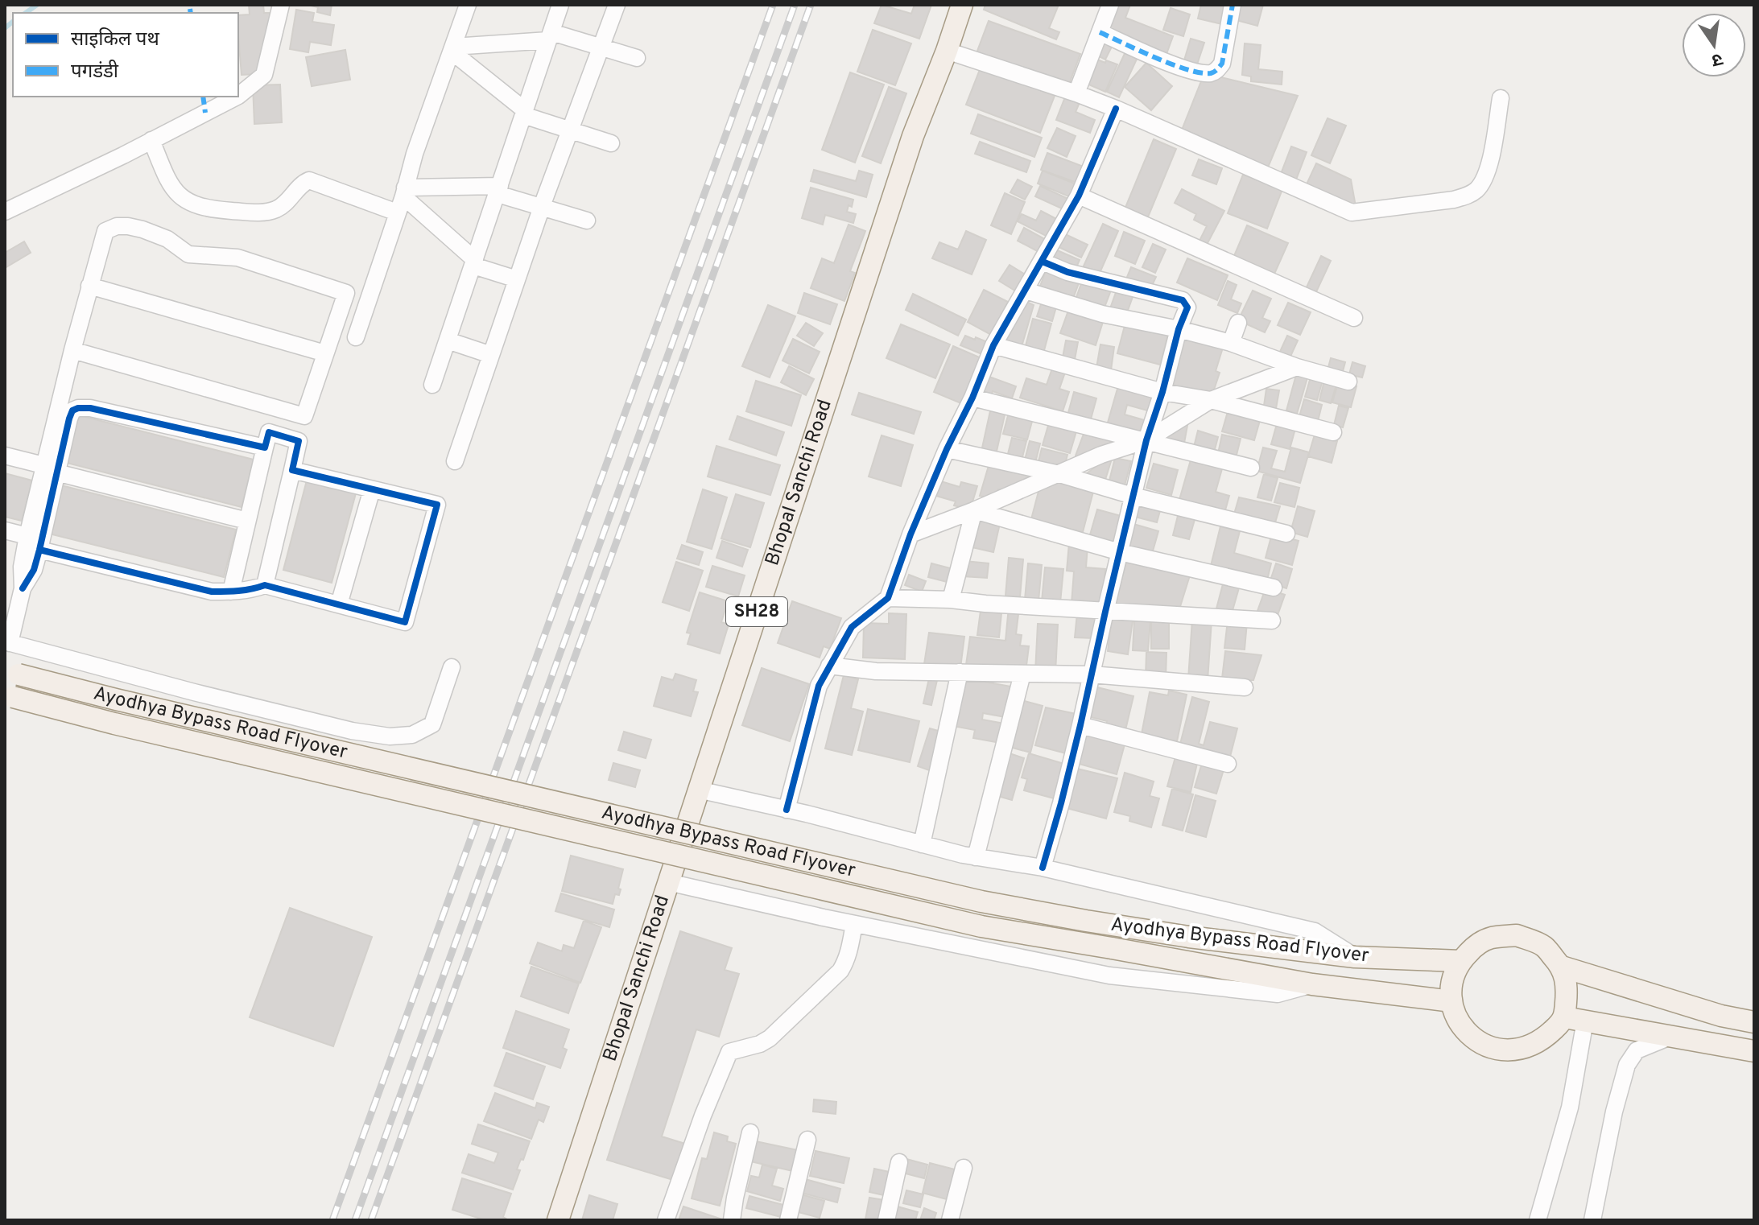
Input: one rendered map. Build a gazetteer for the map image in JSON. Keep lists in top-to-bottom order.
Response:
{
  "streets": {
    "main road": ["Bhopal Sanchi Road", "SH28", "Ayodhya Bypass Road Flyover"]
  },
  "legend": ["साइकिल पथ", "पगडंडी"],
  "north": "bottom"
}
